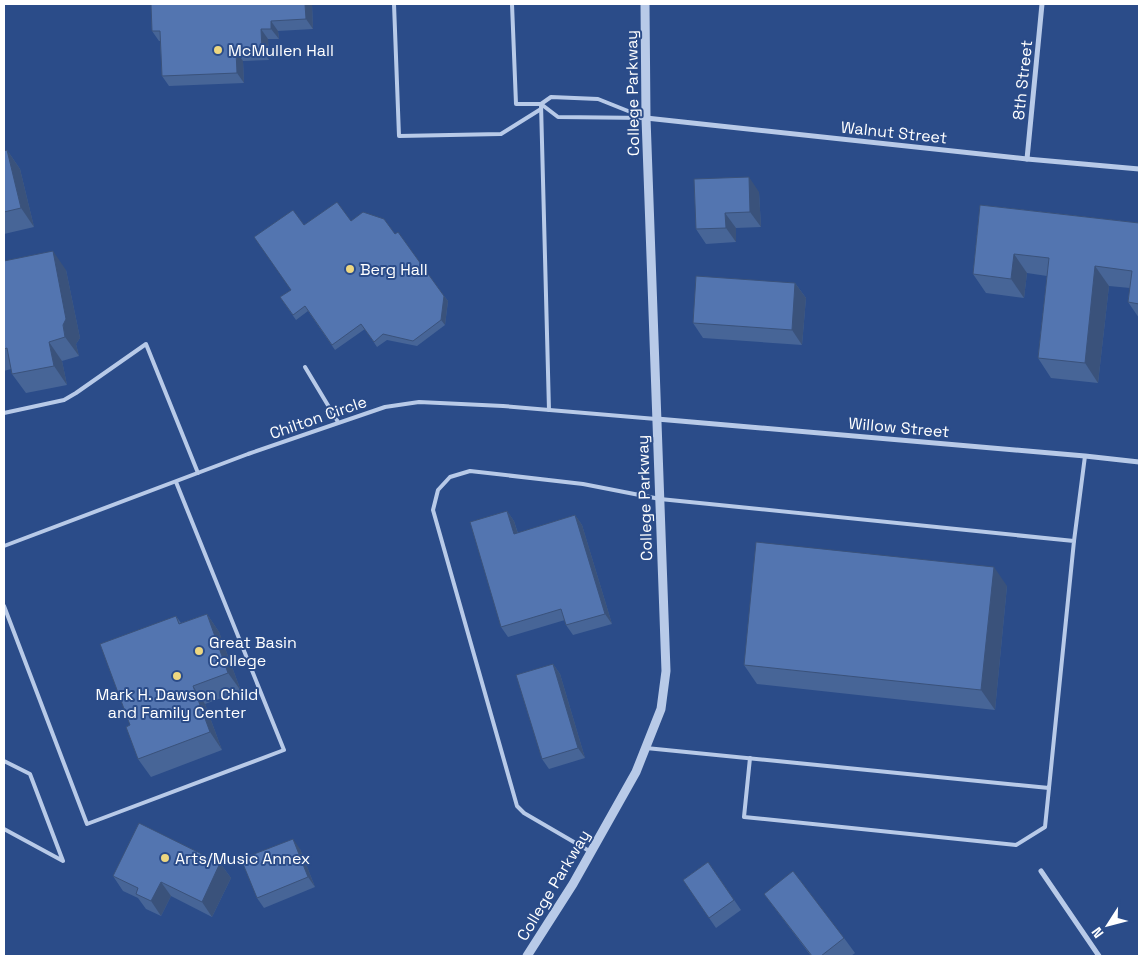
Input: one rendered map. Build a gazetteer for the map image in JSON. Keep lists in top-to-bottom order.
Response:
{
  "streets": {
    "street": [
      "8th Street",
      "College Parkway",
      "Walnut Street",
      "Willow Street"
    ],
    "lane": ["Chilton Circle"]
  },
  "crossings": [
    ["8th Street", "Walnut Street"],
    ["College Parkway", "Walnut Street"],
    ["College Parkway", "Chilton Circle"],
    ["College Parkway", "Willow Street"],
    ["Chilton Circle", "Willow Street"]
  ],
  "places": [
    "McMullen Hall",
    "Berg Hall",
    "Great Basin College",
    "Mark H. Dawson Child and Family Center",
    "Arts/Music Annex"
  ],
  "north": "bottom left"
}
